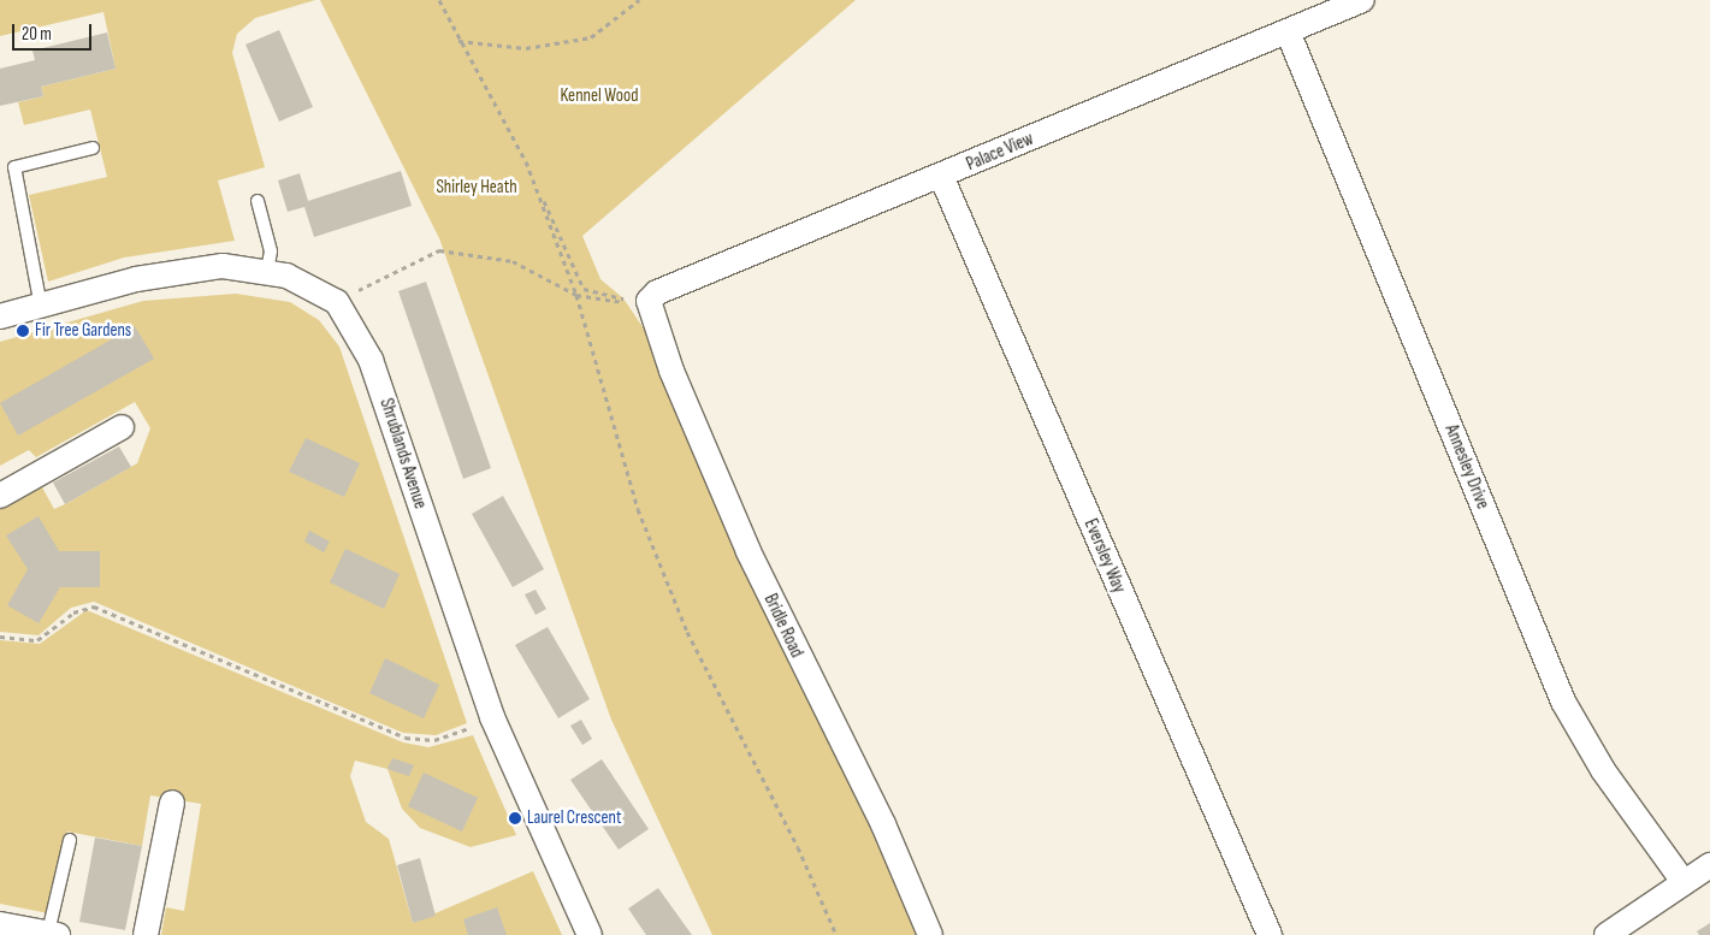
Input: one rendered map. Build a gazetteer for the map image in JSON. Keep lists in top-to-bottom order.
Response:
{
  "streets": {
    "street": [
      "Palace View",
      "Shrublands Avenue",
      "Annesley Drive",
      "Eversley Way",
      "Bridle Road"
    ]
  },
  "crossings": [
    ["Palace View", "Annesley Drive"],
    ["Palace View", "Eversley Way"],
    ["Palace View", "Bridle Road"]
  ],
  "parks": ["Kennel Wood", "Shirley Heath"],
  "places": ["Fir Tree Gardens", "Laurel Crescent"],
  "scale_bar": "20 m"
}
